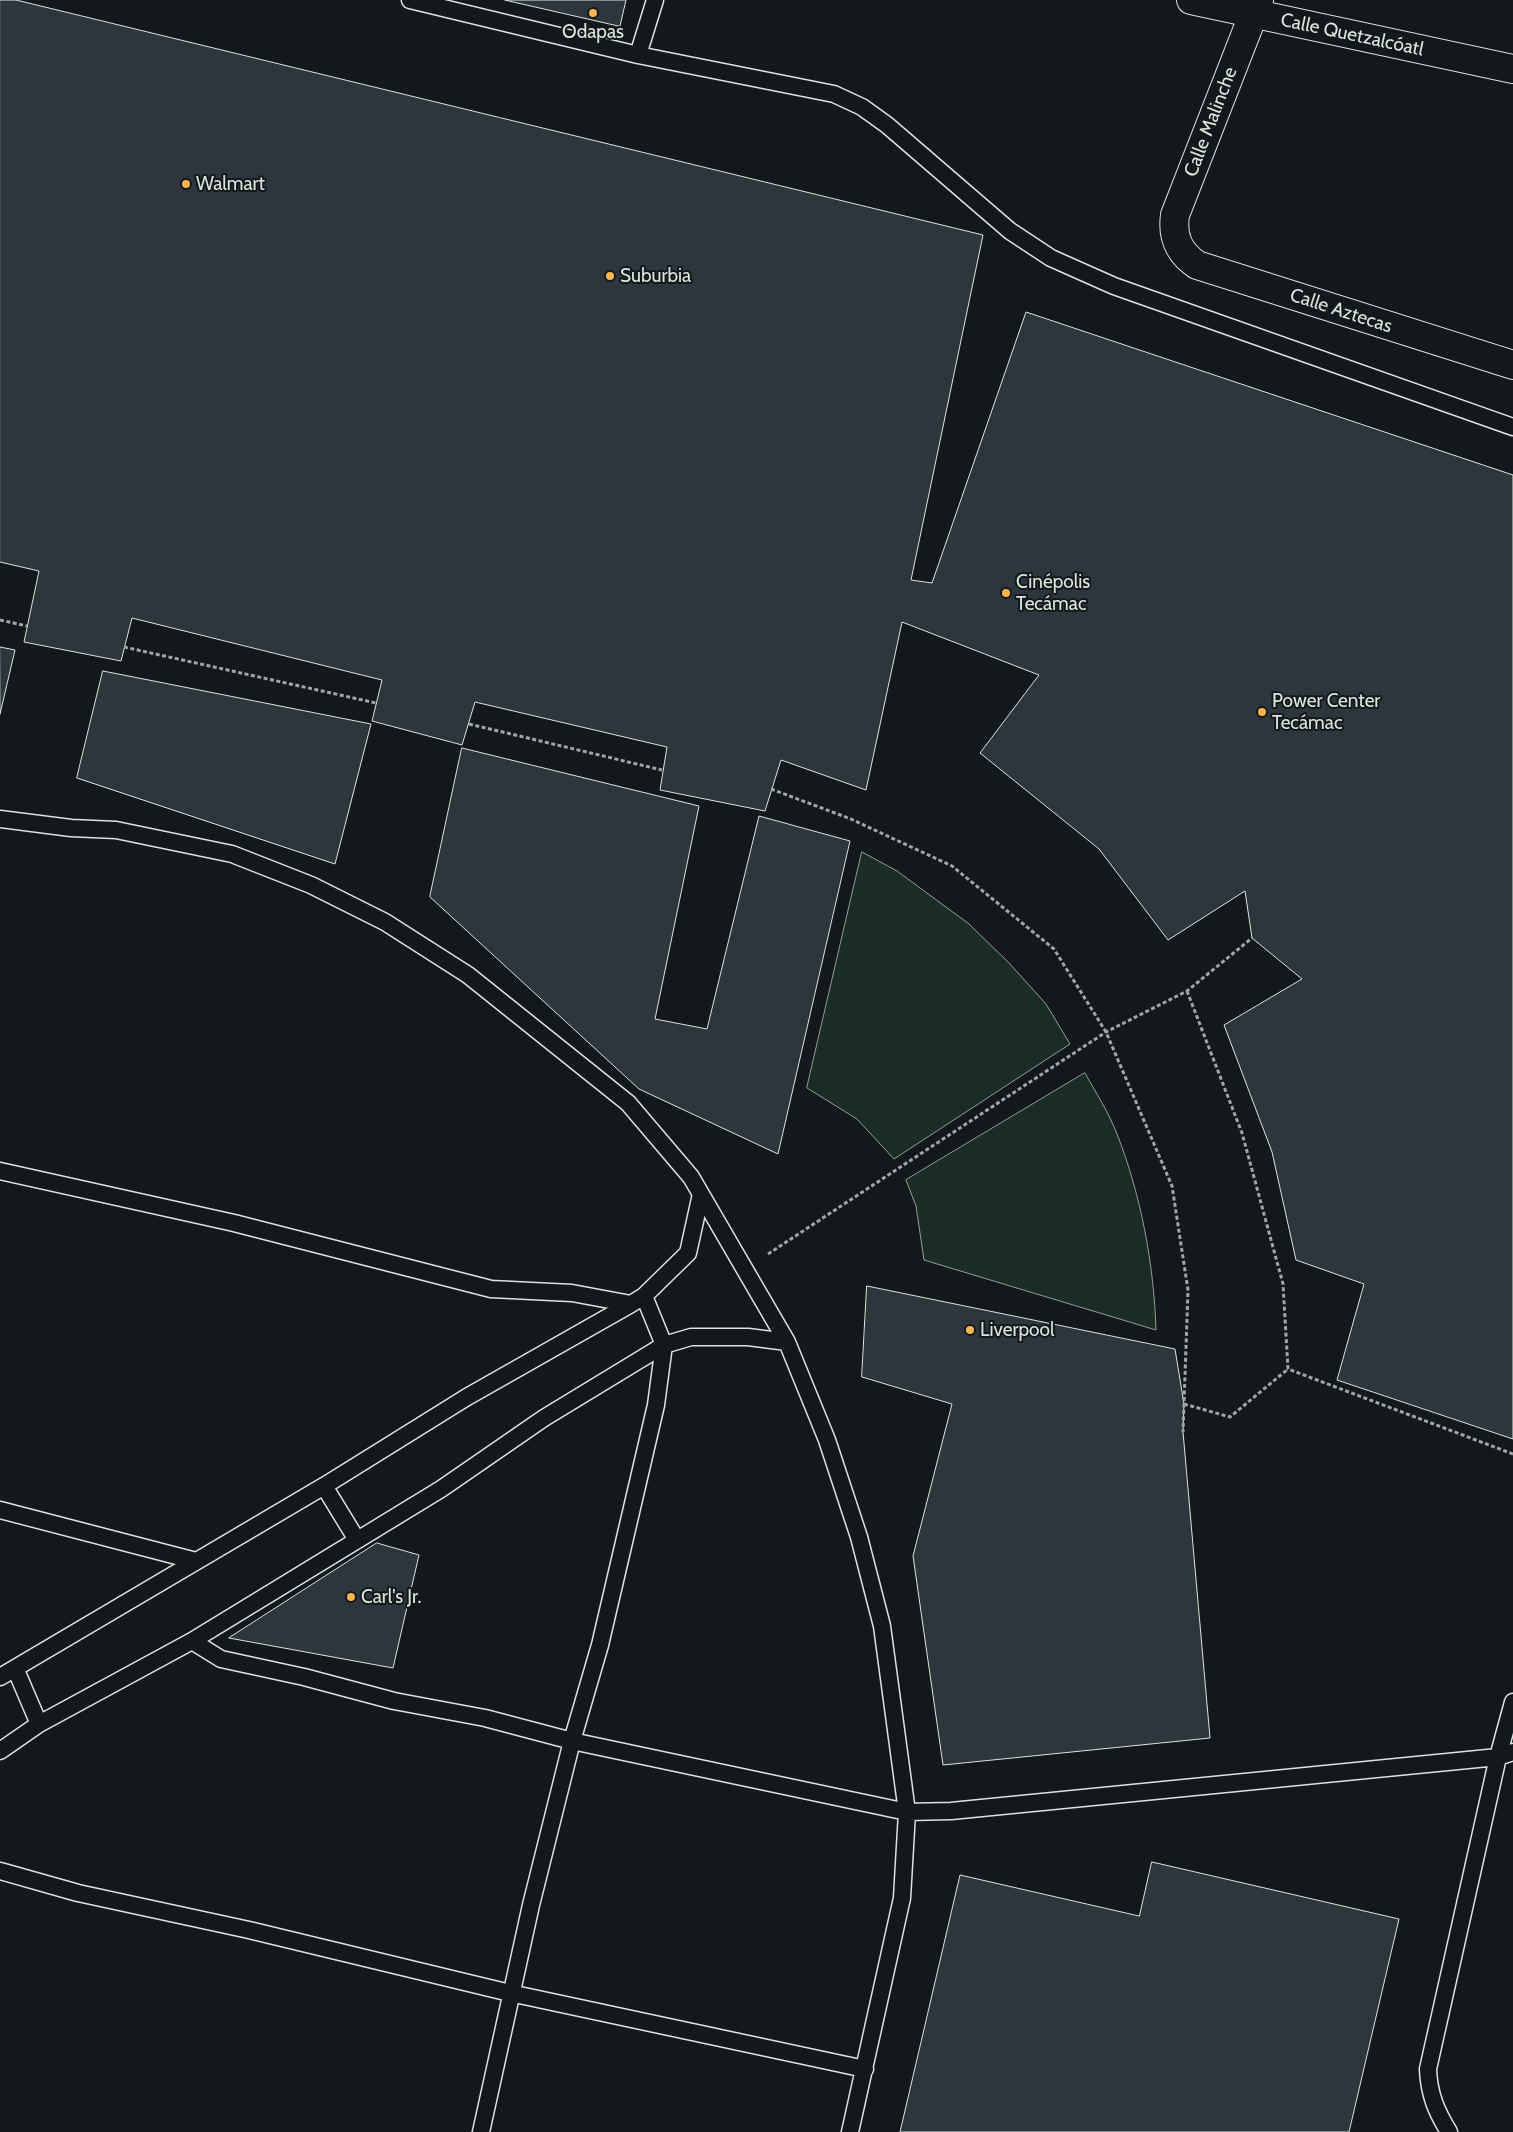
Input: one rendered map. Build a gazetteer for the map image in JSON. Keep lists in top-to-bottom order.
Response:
{
  "streets": {
    "street": ["Calle Quetzalcóatl", "Calle Malinche", "Calle Aztecas"]
  },
  "crossings": [
    ["Calle Quetzalcóatl", "Calle Malinche"],
    ["Calle Malinche", "Calle Aztecas"]
  ],
  "places": [
    "Odapas",
    "Walmart",
    "Suburbia",
    "Cinépolis Tecámac",
    "Power Center Tecámac",
    "Liverpool",
    "Carl's Jr."
  ]
}
